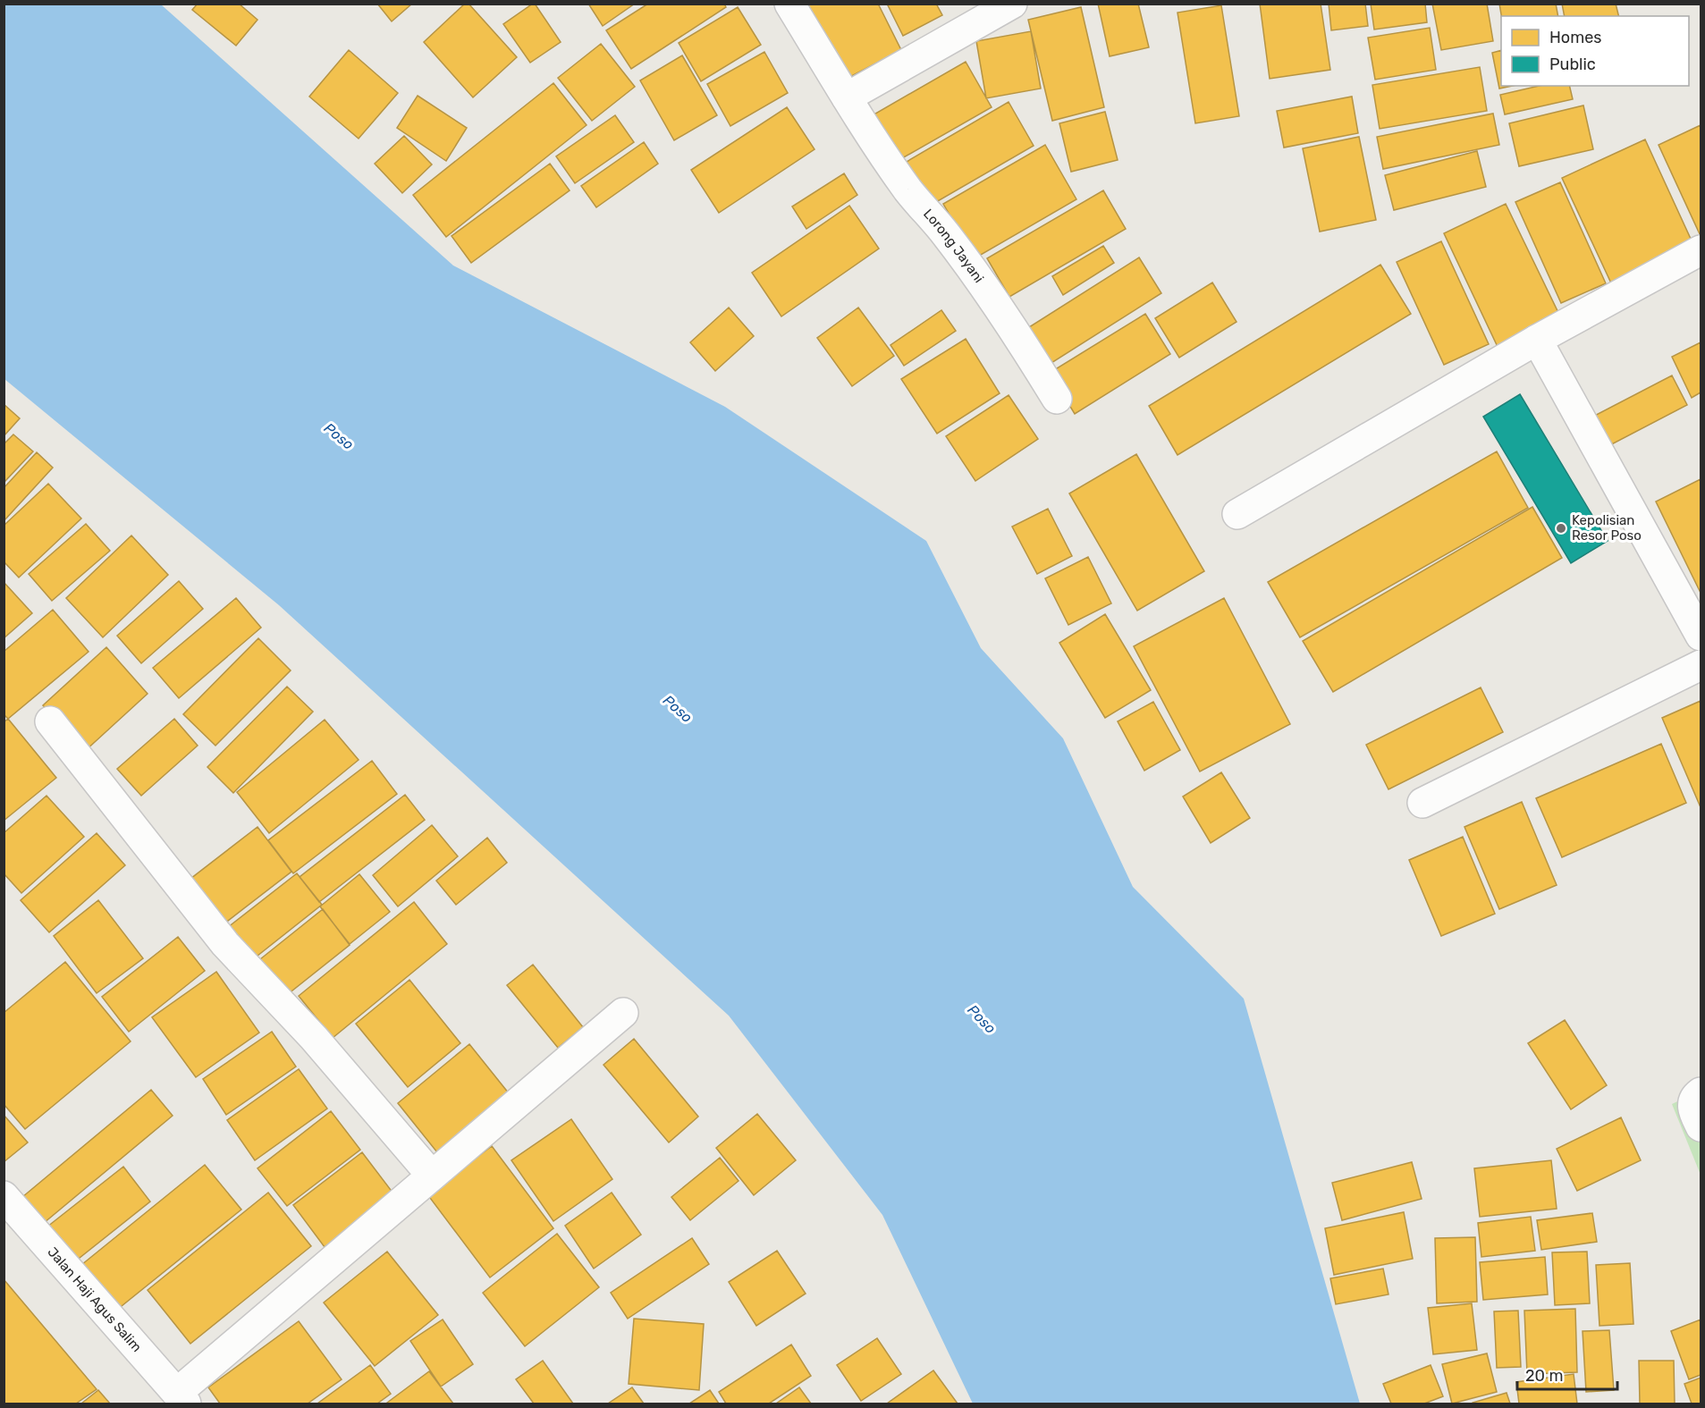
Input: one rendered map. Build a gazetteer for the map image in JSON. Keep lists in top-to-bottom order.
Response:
{
  "streets": {
    "street": ["Lorong Jayani", "Jalan Haji Agus Salim"]
  },
  "water": ["Poso"],
  "places": ["Kepolisian Resor Poso"],
  "legend": ["Homes", "Public"],
  "scale_bar": "20 m"
}
